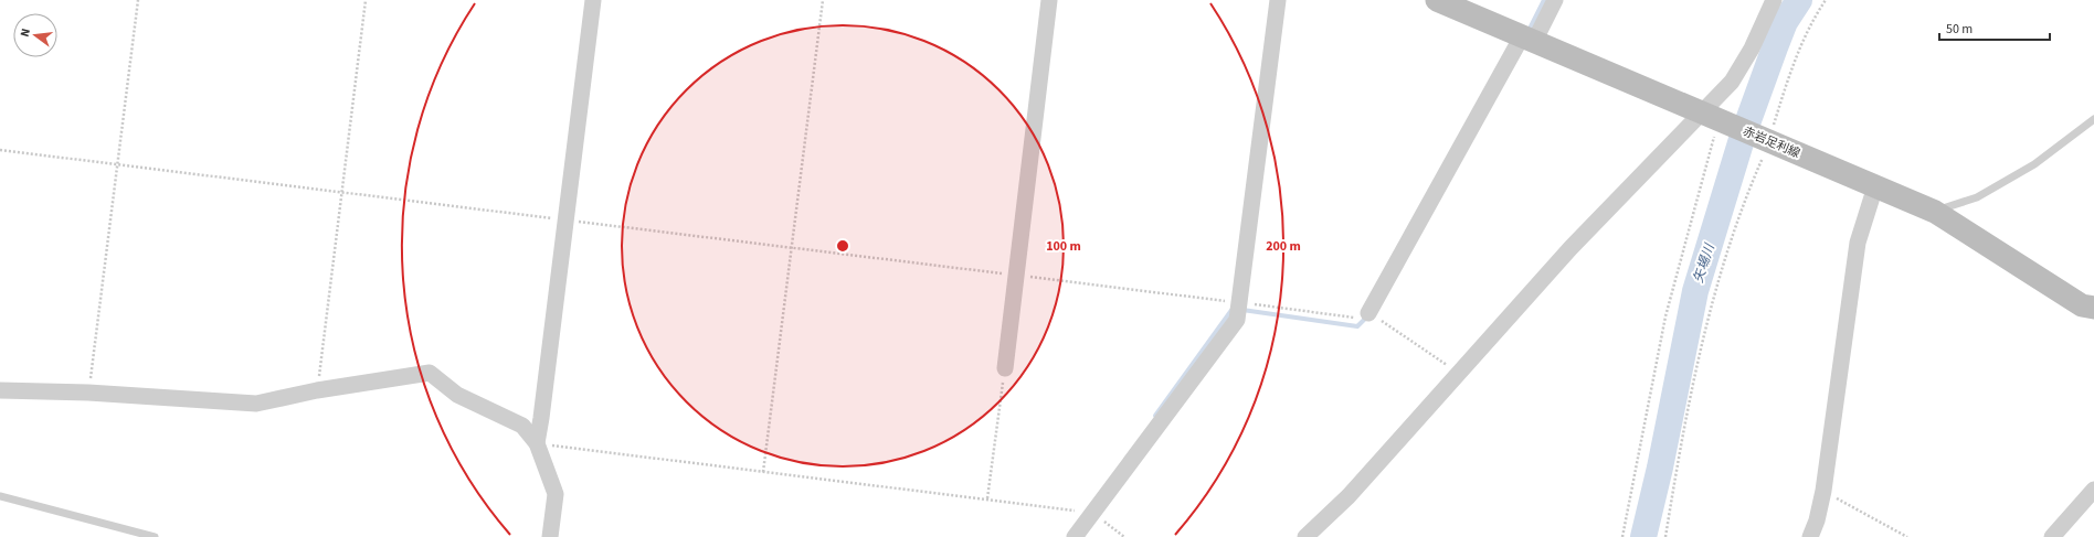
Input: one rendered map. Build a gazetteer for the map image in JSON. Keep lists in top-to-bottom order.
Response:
{
  "streets": {
    "main road": ["赤岩足利線"]
  },
  "water": ["矢場川"],
  "scale_bar": "50 m",
  "north": "left",
  "rings": ["100 m", "200 m"]
}
